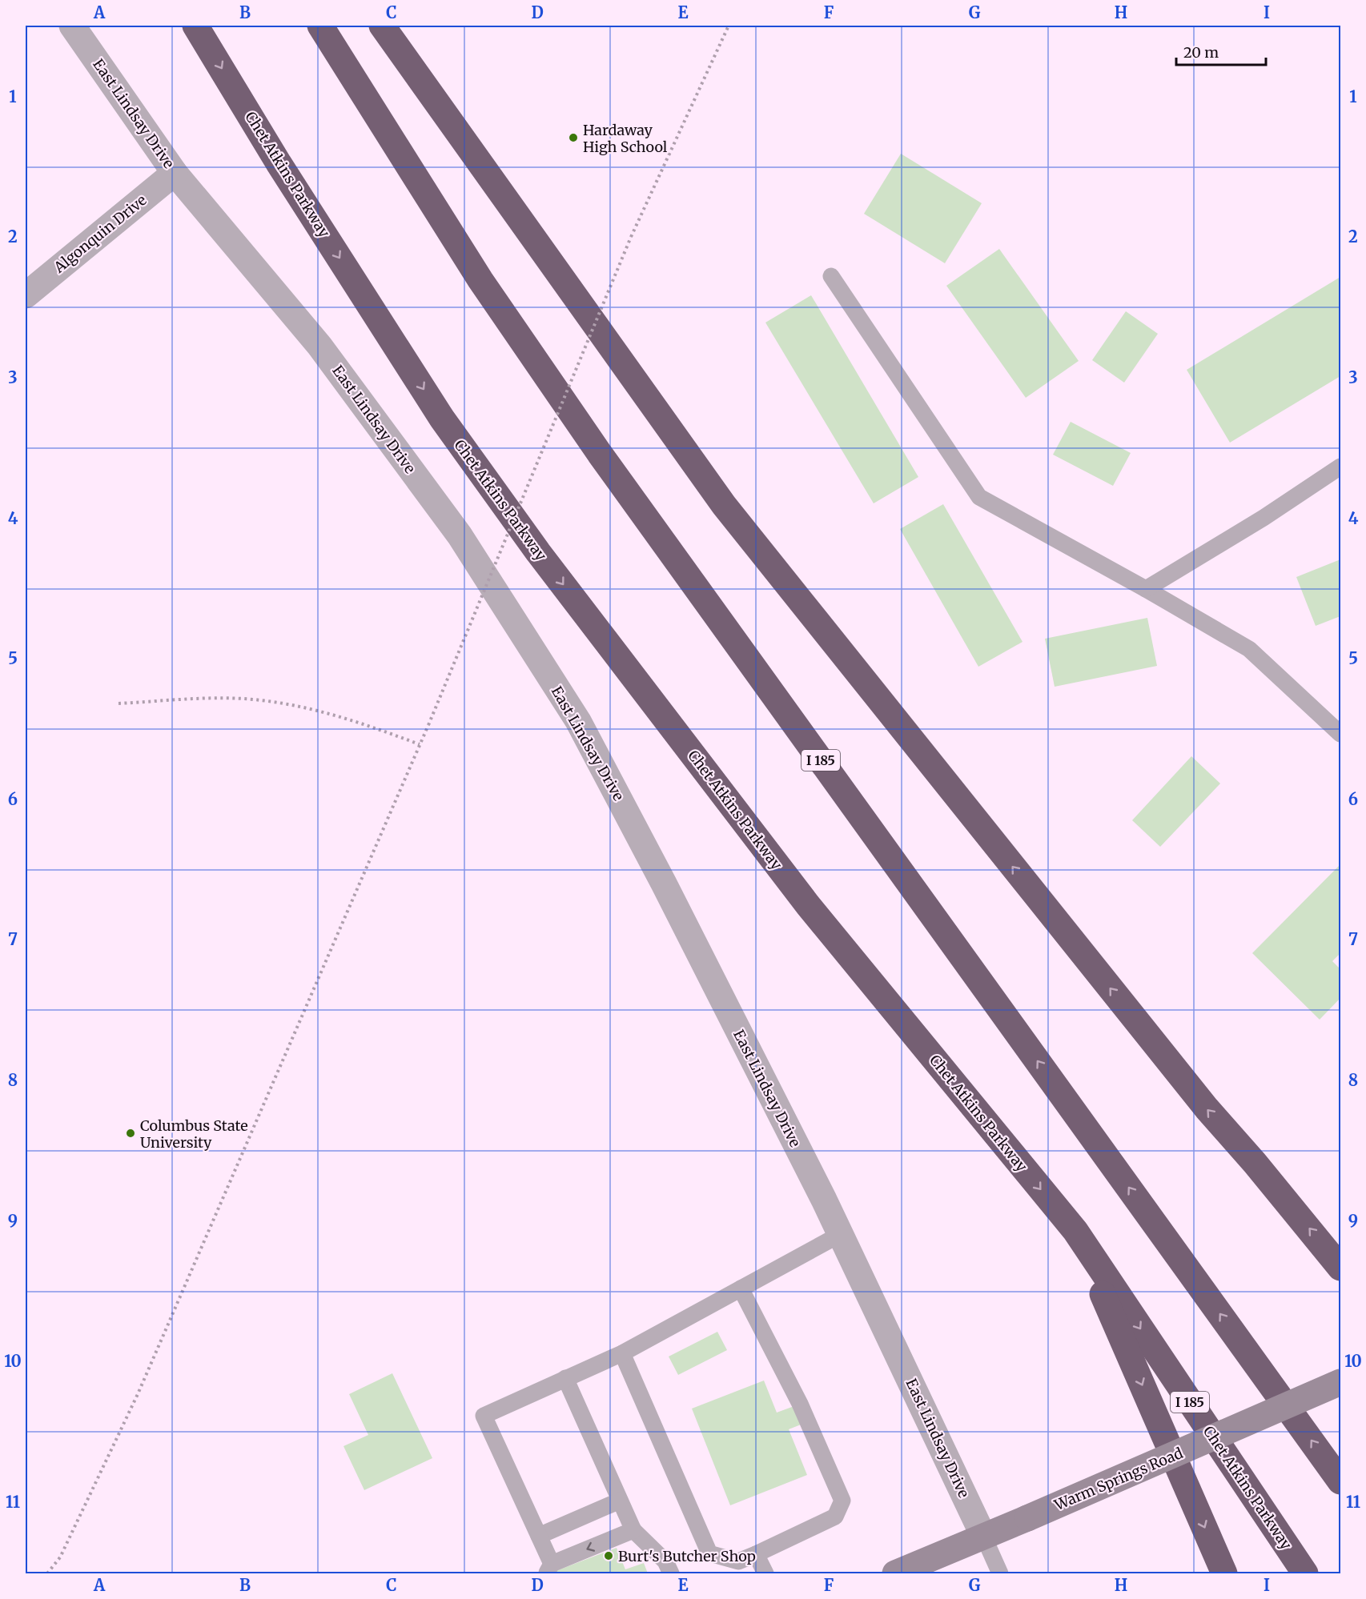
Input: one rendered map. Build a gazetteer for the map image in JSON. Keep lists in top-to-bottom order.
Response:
{
  "streets": {
    "highway": ["Chet Atkins Parkway", "I 185"],
    "main road": ["Warm Springs Road"],
    "street": ["East Lindsay Drive", "Algonquin Drive"]
  },
  "crossings": [
    ["East Lindsay Drive", "Algonquin Drive"],
    ["East Lindsay Drive", "Warm Springs Road"]
  ],
  "places": ["Hardaway High School", "Columbus State University", "Burt's Butcher Shop"],
  "scale_bar": "20 m",
  "grid": {
    "columns": [
      "A",
      "B",
      "C",
      "D",
      "E",
      "F",
      "G",
      "H",
      "I"
    ],
    "rows": [
      "1",
      "2",
      "3",
      "4",
      "5",
      "6",
      "7",
      "8",
      "9",
      "10",
      "11"
    ]
  }
}
